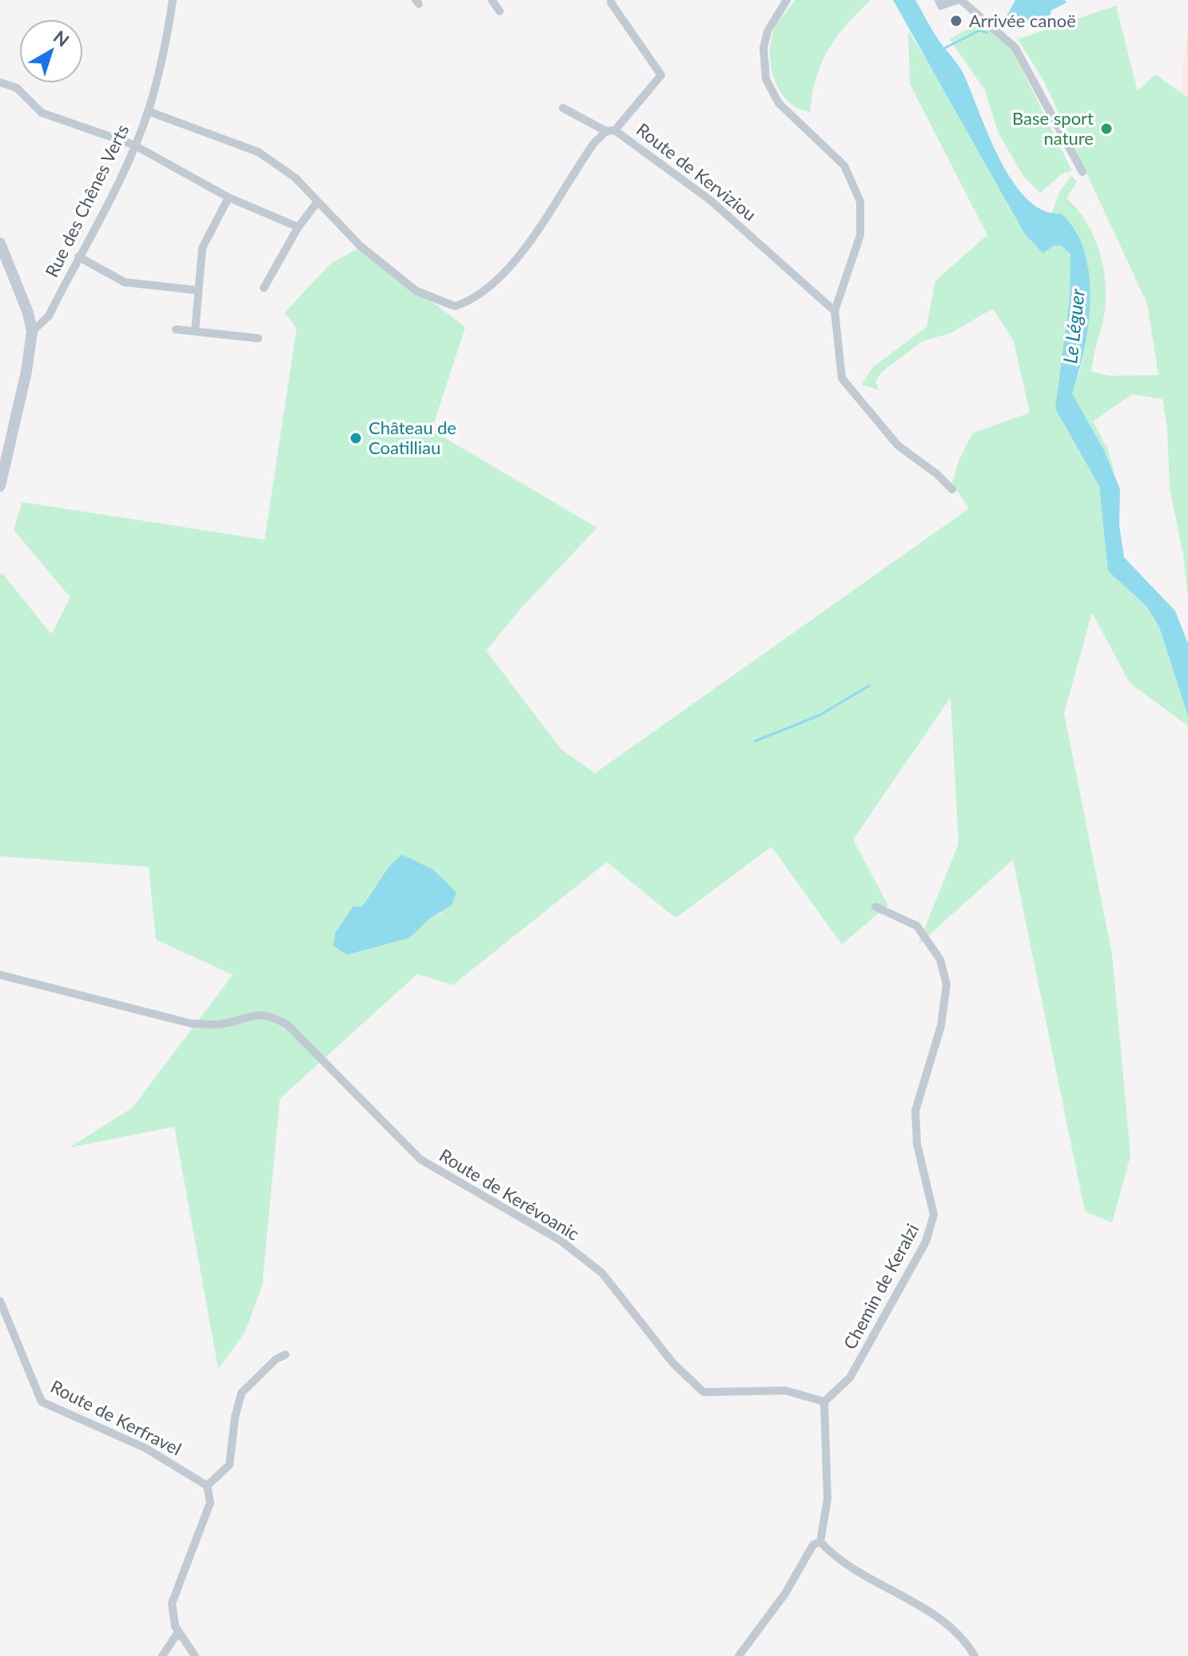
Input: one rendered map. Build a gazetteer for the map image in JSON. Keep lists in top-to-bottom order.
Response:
{
  "streets": {
    "street": [
      "Route de Kerviziou",
      "Rue des Chênes Verts",
      "Route de Kerévoanic",
      "Chemin de Keralzi",
      "Route de Kerfravel"
    ]
  },
  "crossings": [
    ["Route de Kerévoanic", "Chemin de Keralzi"]
  ],
  "water": ["Le Léguer"],
  "places": ["Arrivée canoë", "Base sport nature", "Château de Coatilliau"],
  "north": "top right"
}
